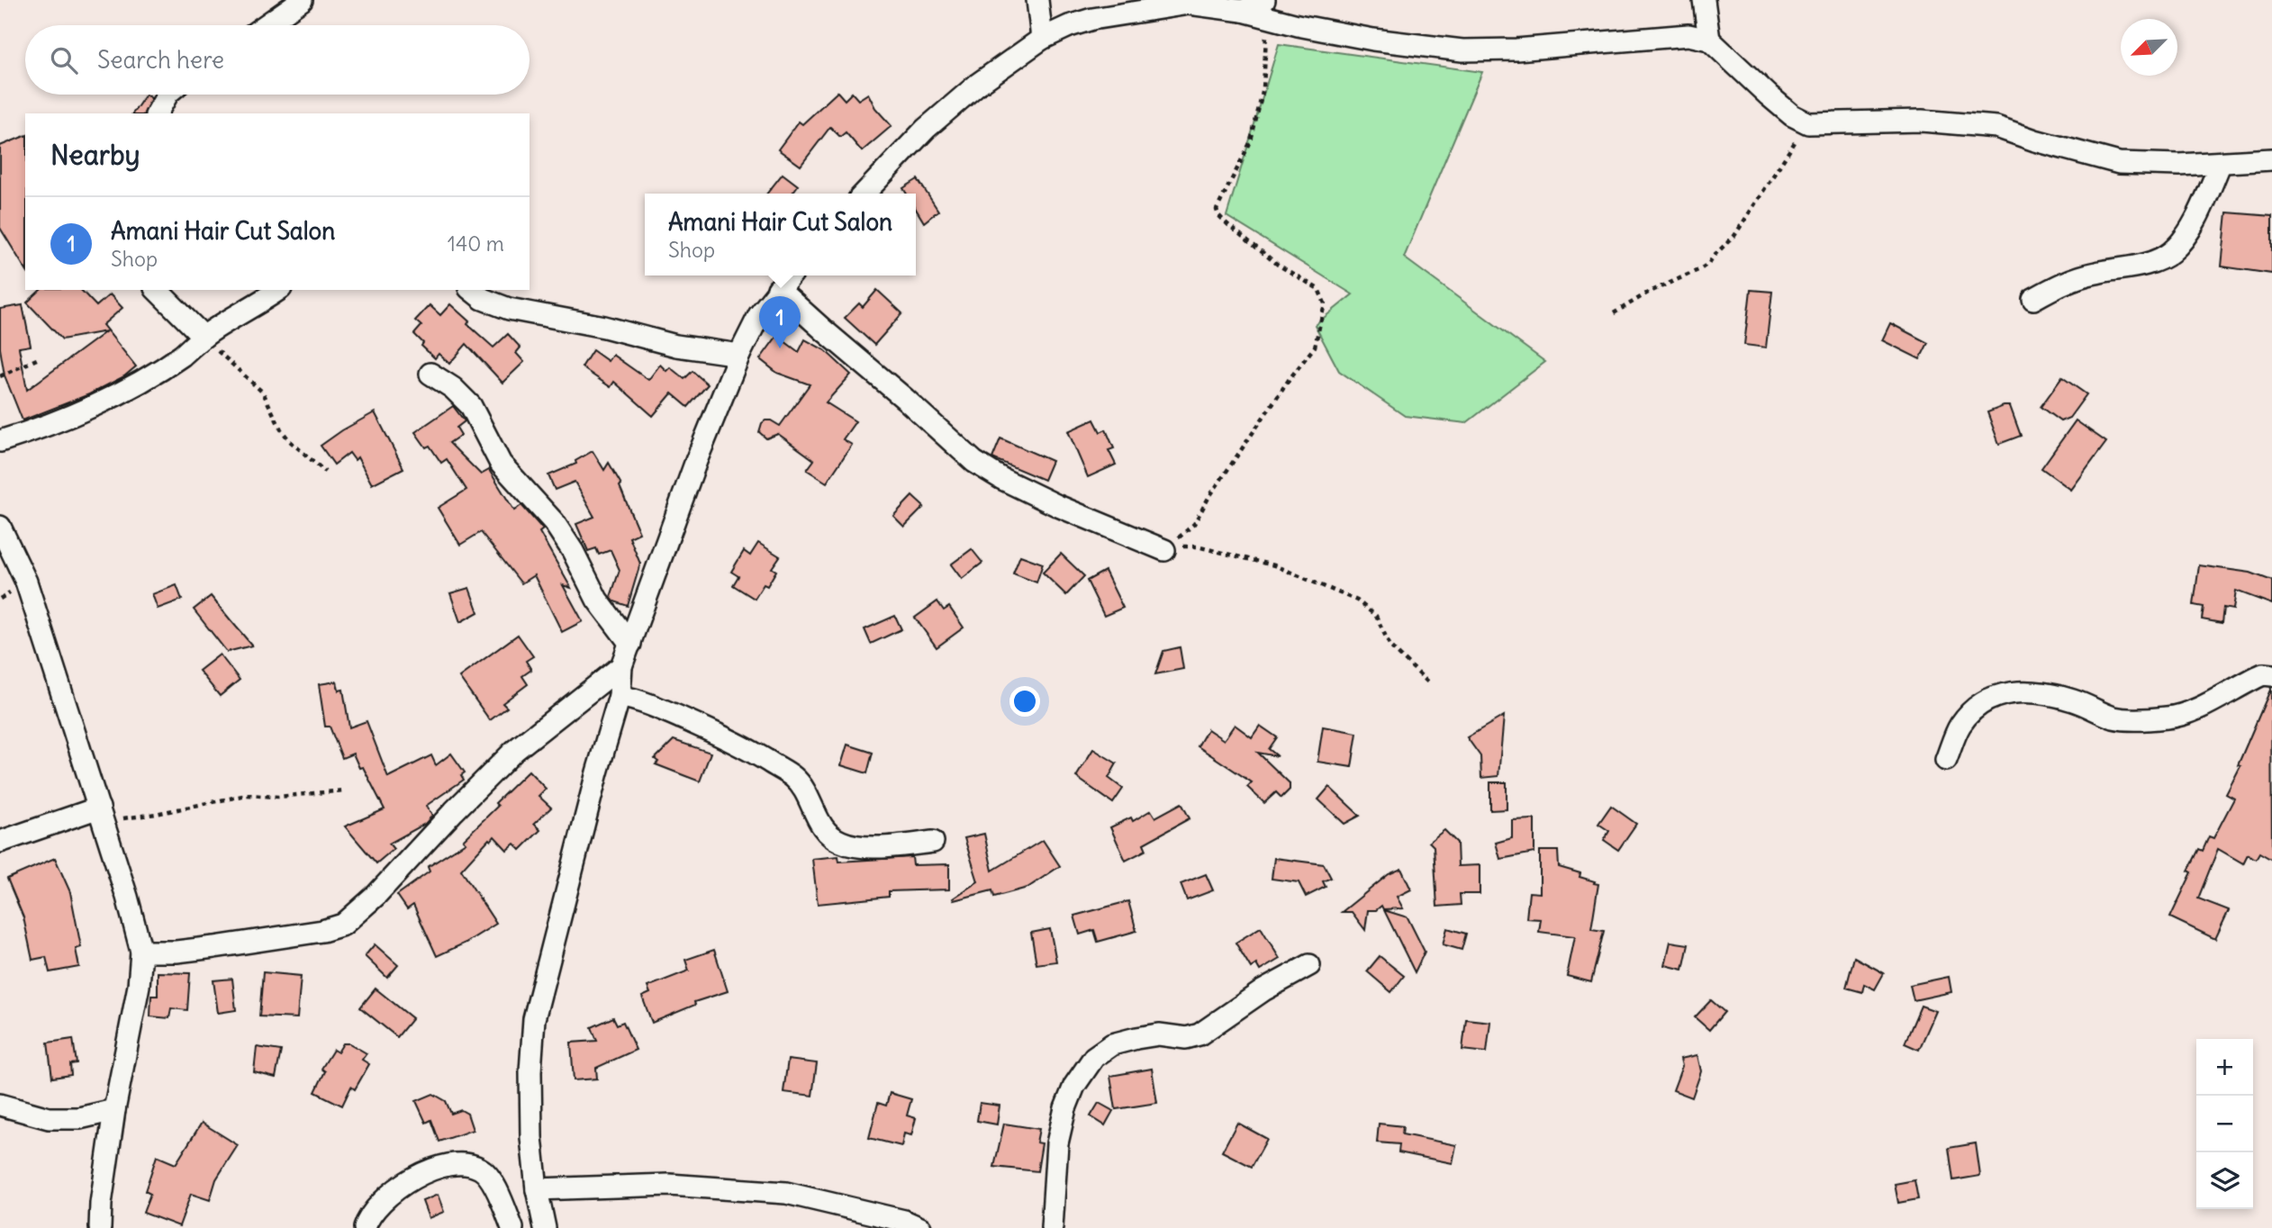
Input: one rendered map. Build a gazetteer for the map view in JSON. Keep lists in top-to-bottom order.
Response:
{
  "north": "bottom left",
  "page": {
    "search": "Search here",
    "heading": "Nearby",
    "popup": ["Amani Hair Cut Salon", "Shop"],
    "list": [
      {
        "mark": "1",
        "name": "Amani Hair Cut Salon",
        "note": "Shop",
        "value": "140 m"
      }
    ],
    "pins": "1",
    "map_buttons": ["+", "−"]
  }
}
